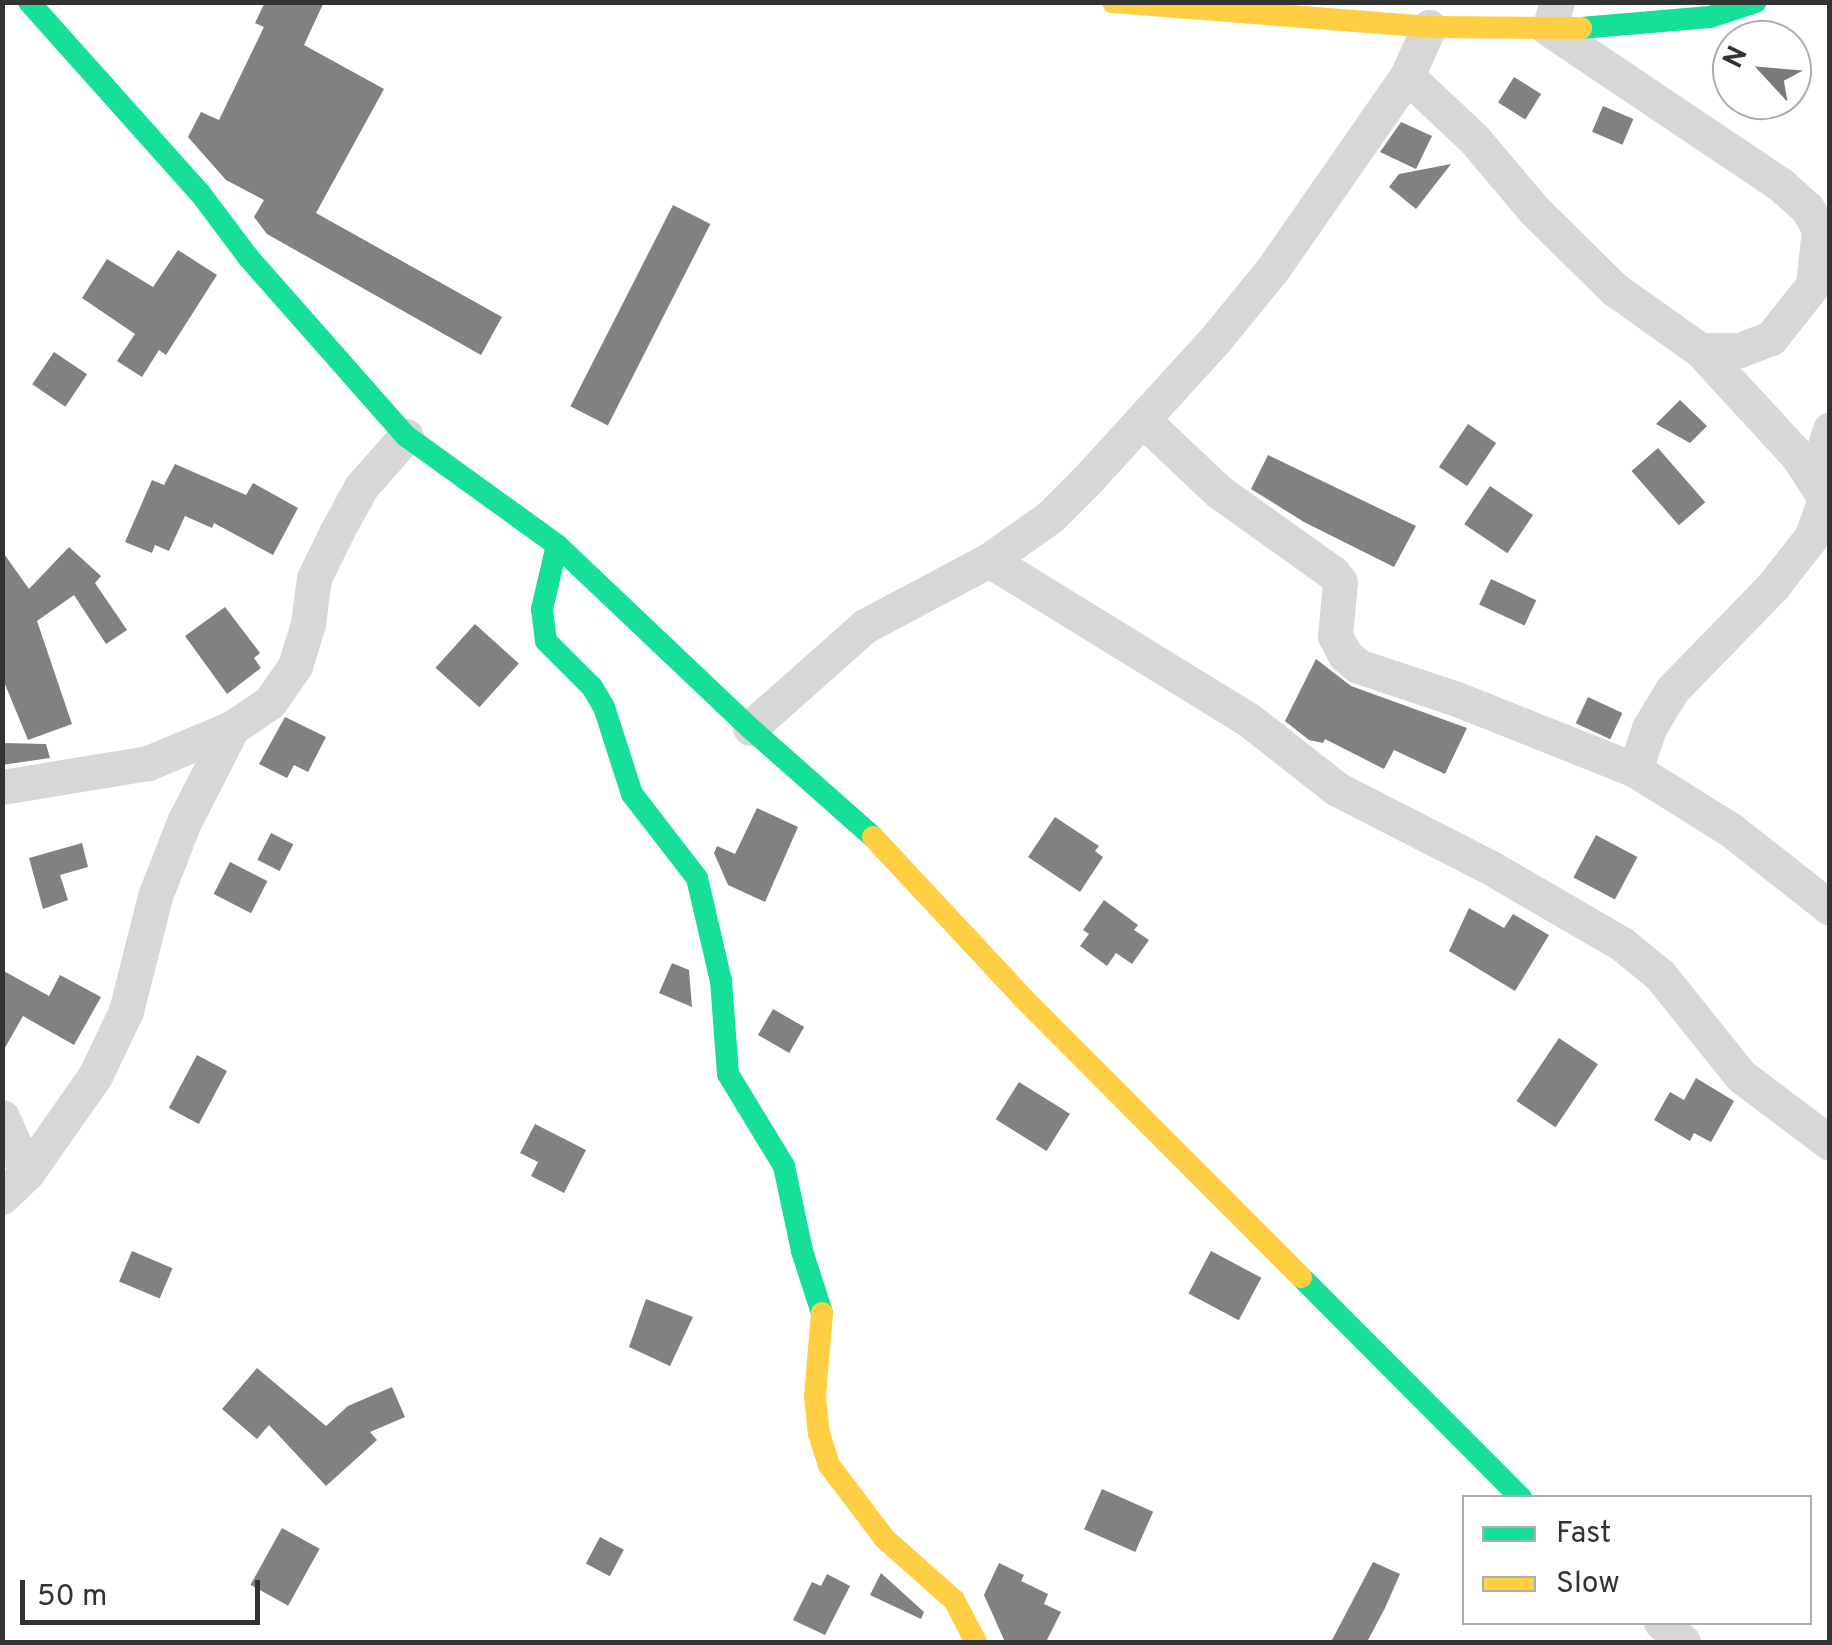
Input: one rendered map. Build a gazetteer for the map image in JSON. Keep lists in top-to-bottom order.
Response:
{
  "legend": ["Fast", "Slow"],
  "scale_bar": "50 m",
  "north": "top left"
}
